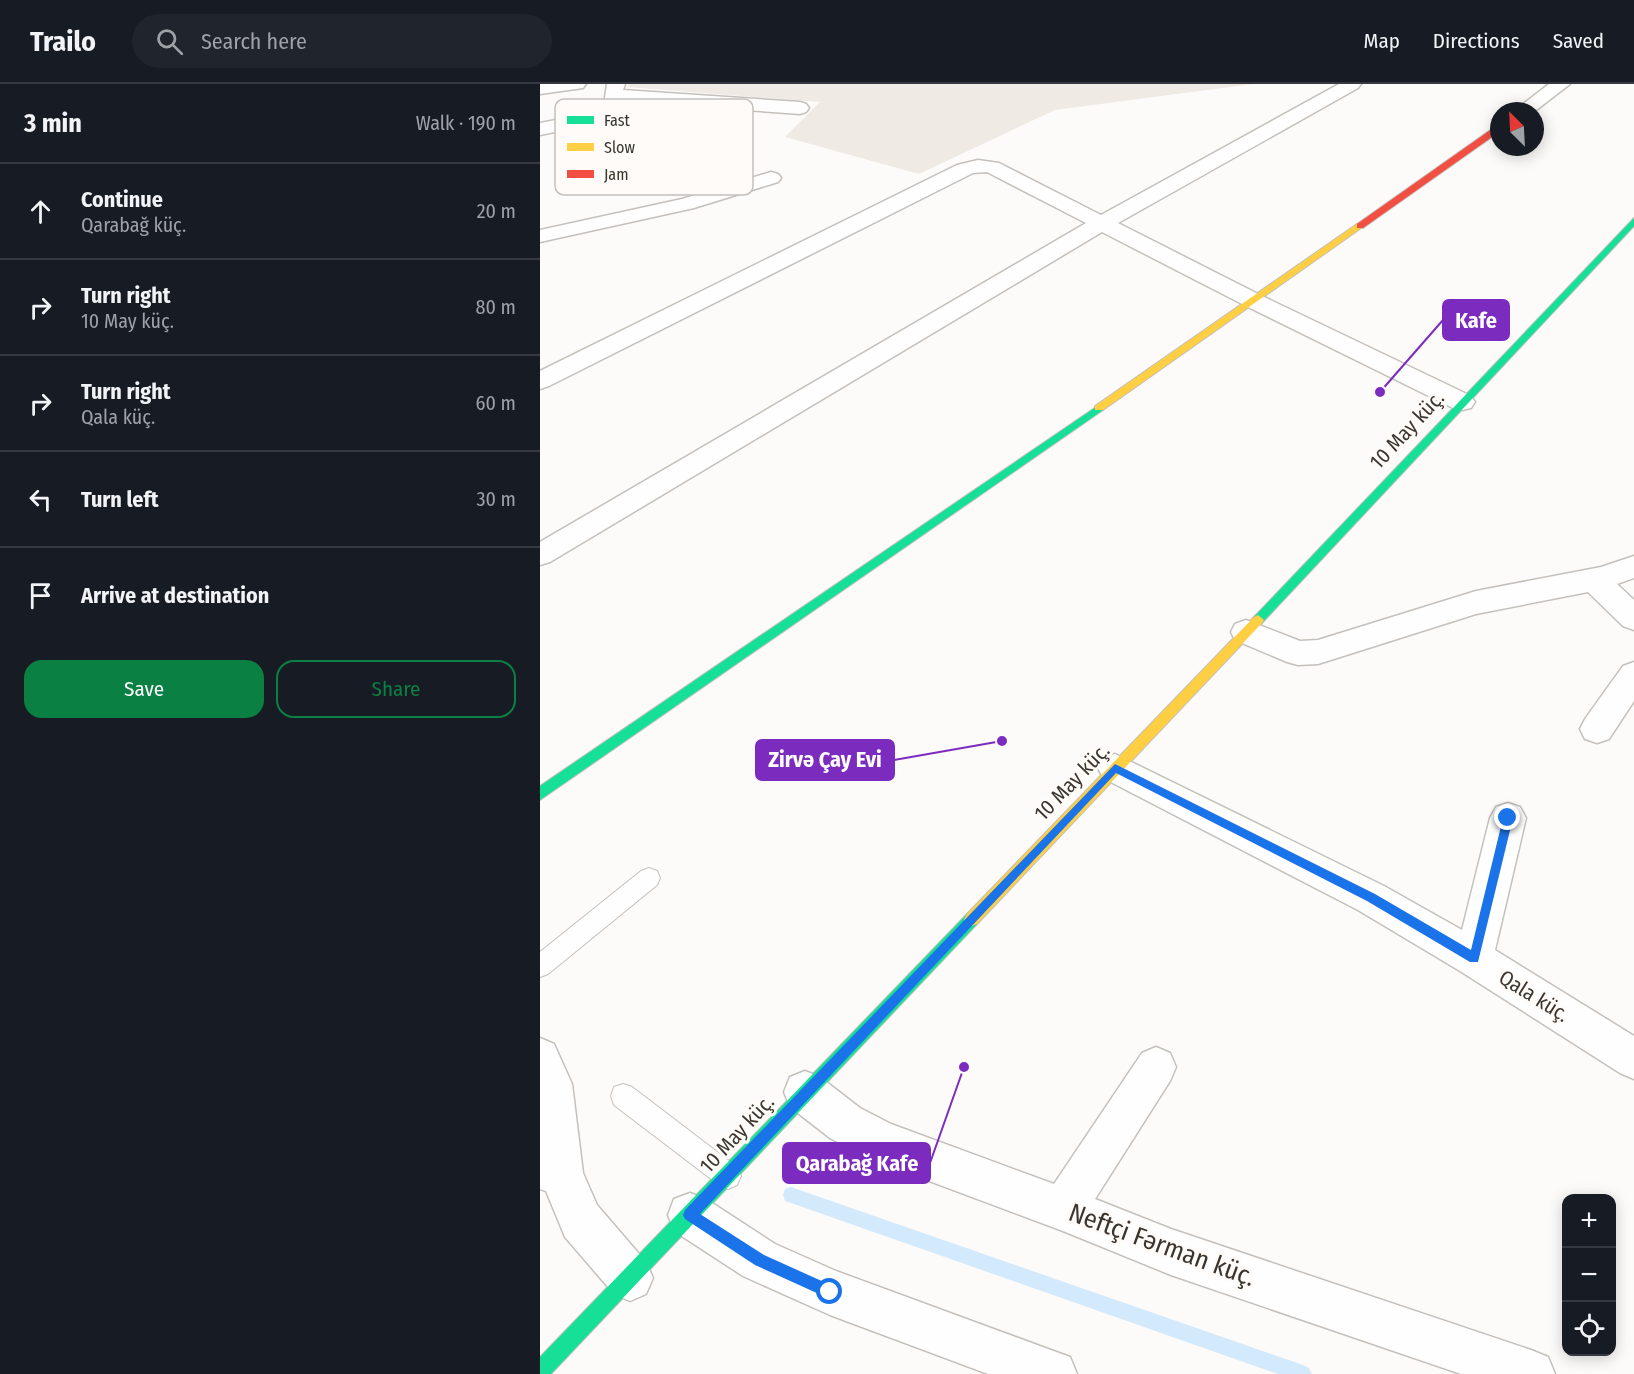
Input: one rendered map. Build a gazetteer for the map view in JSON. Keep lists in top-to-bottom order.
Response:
{
  "streets": {
    "main road": ["10 May küç."],
    "street": ["Qala küç.", "Neftçi Fərman küç."]
  },
  "crossings": [
    ["10 May küç.", "Qala küç."],
    ["10 May küç.", "Neftçi Fərman küç."]
  ],
  "places": ["Kafe", "Zirvə Çay Evi", "Qarabağ Kafe"],
  "legend": ["Fast", "Slow", "Jam"],
  "north": "top left",
  "page": {
    "header": "Trailo",
    "search": "Search here",
    "nav": ["Map", "Directions", "Saved"],
    "heading": ["3 min", "Walk · 190 m"],
    "list": [
      ["Continue", "Qarabağ küç.", "20 m"],
      ["Turn right", "10 May küç.", "80 m"],
      ["Turn right", "Qala küç.", "60 m"],
      ["Turn left", "30 m"],
      "Arrive at destination"
    ],
    "buttons": ["Save", "Share"],
    "map_buttons": ["+", "−"]
  }
}
